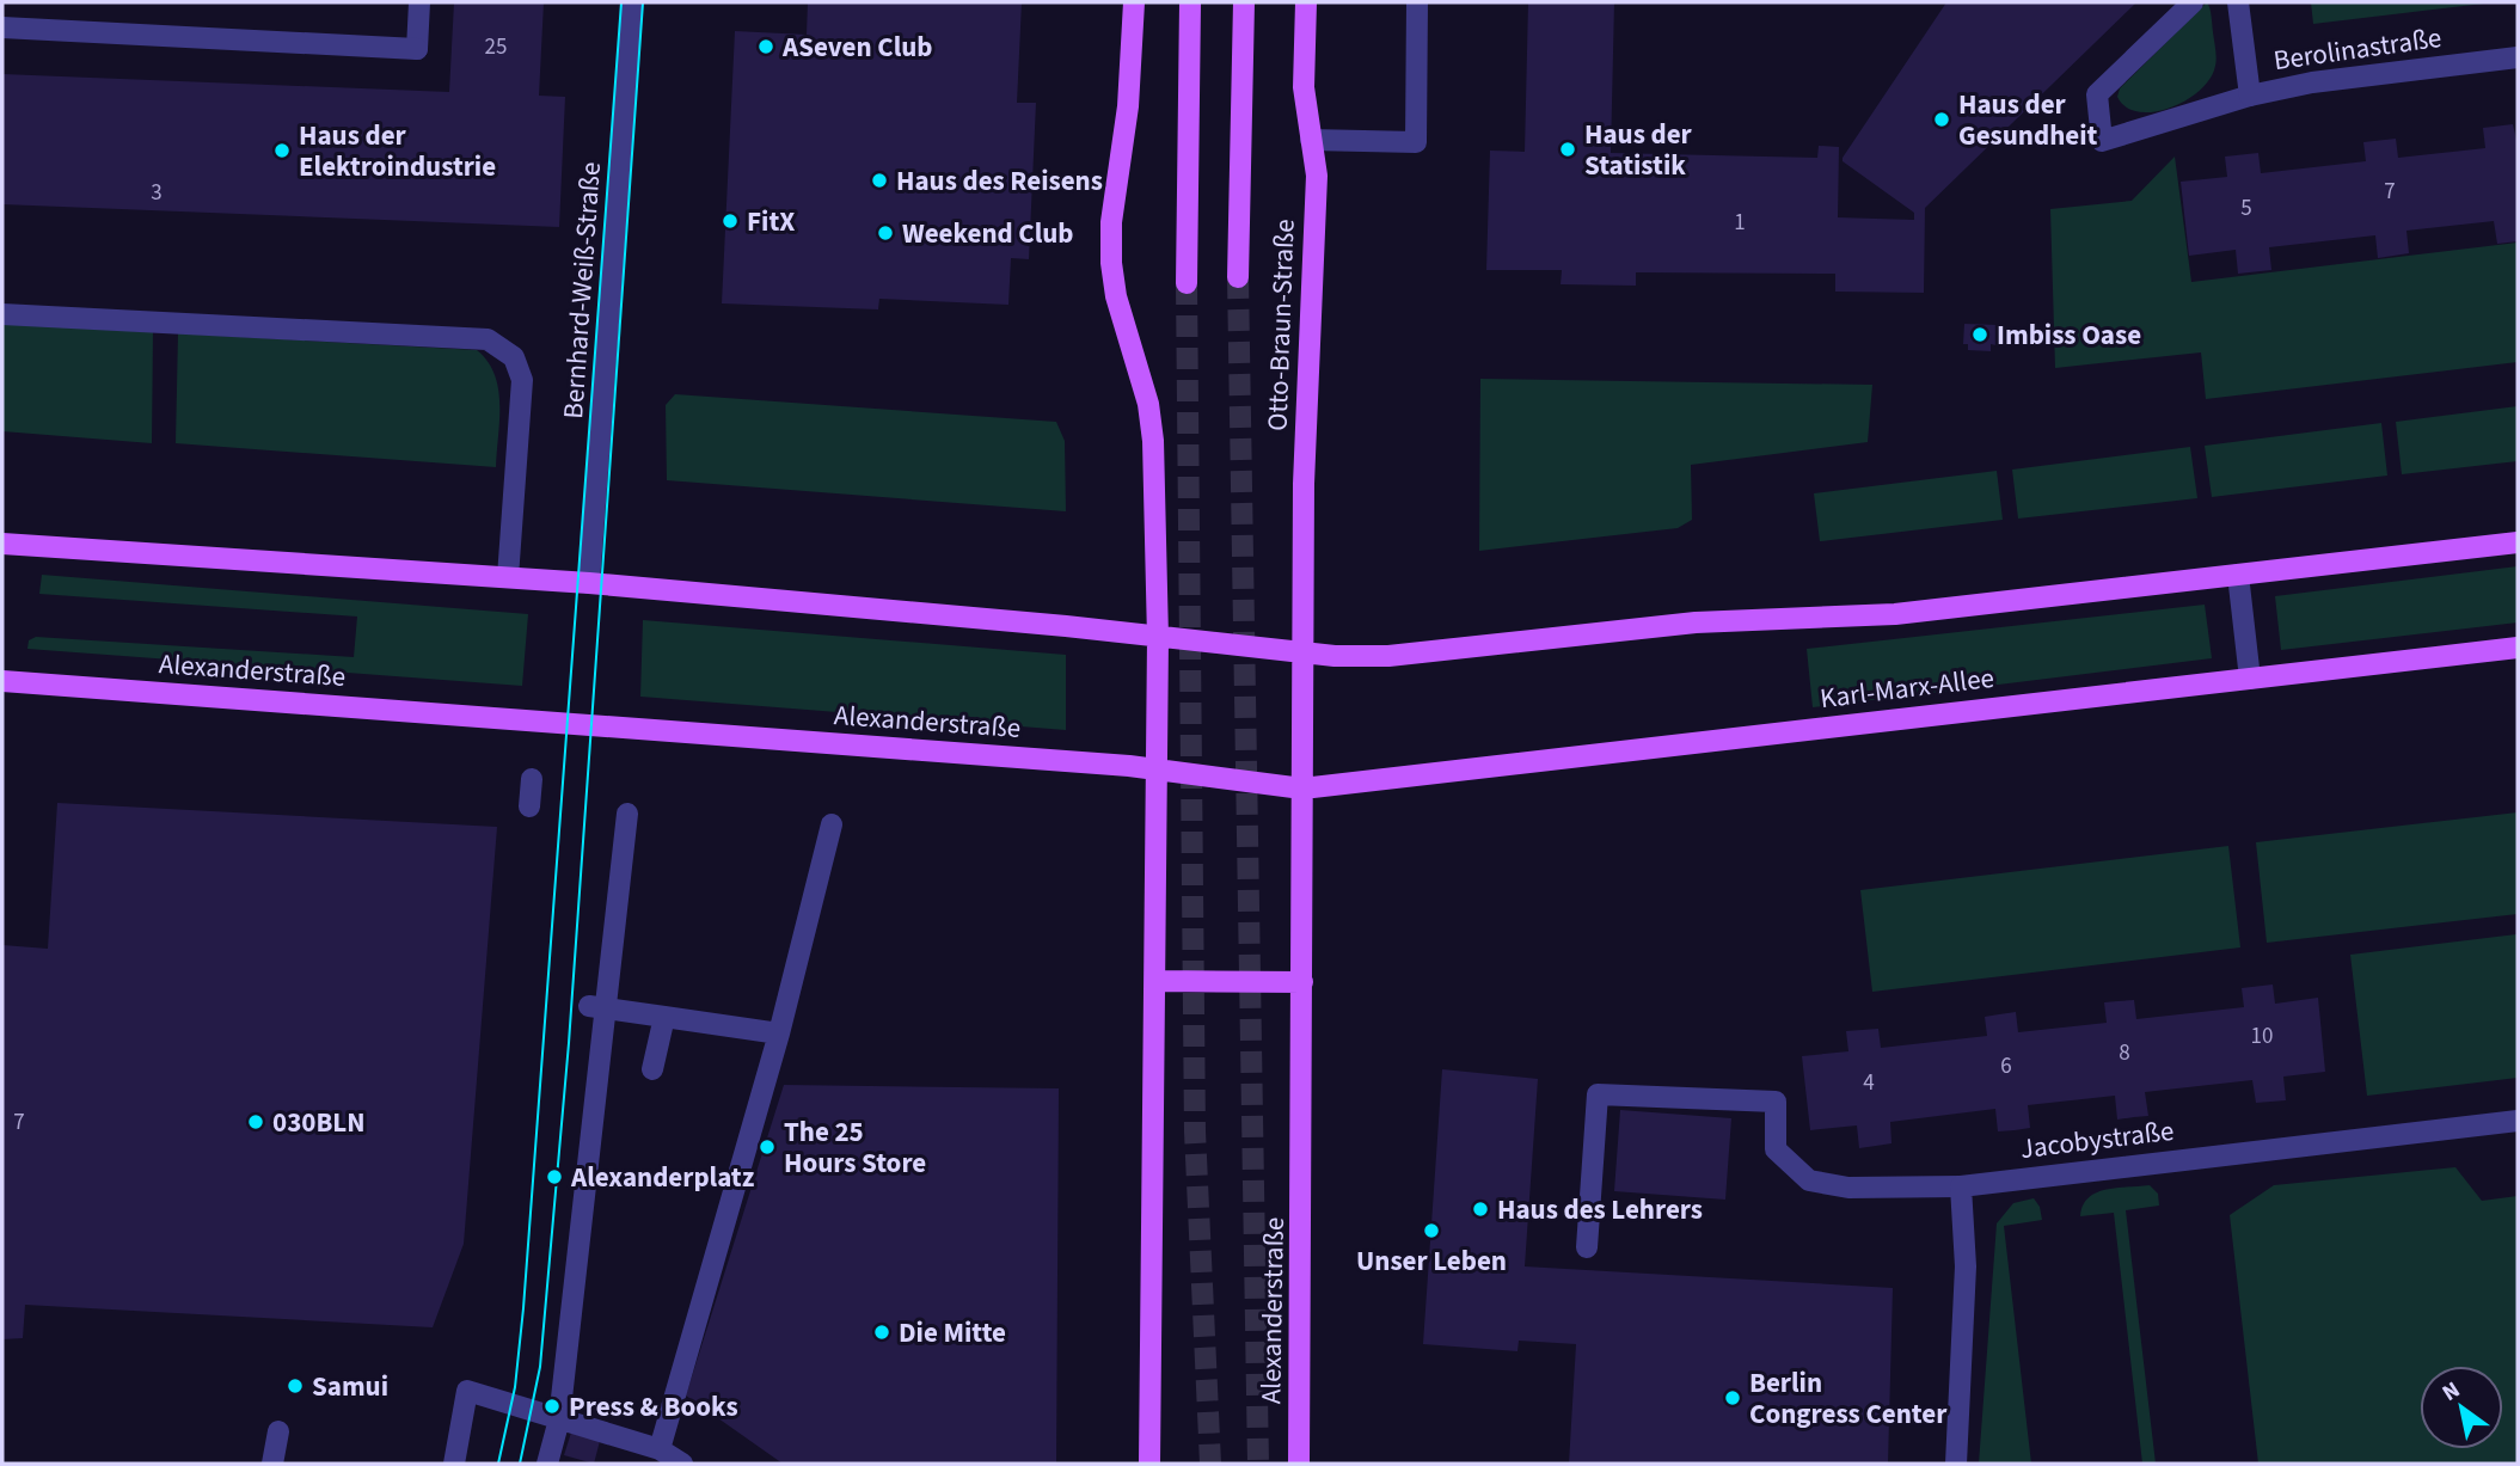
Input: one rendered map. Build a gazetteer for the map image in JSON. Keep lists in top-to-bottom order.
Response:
{
  "streets": {
    "main road": ["Otto-Braun-Straße", "Alexanderstraße", "Karl-Marx-Allee"],
    "street": ["Berolinastraße", "Bernhard-Weiß-Straße", "Jacobystraße"]
  },
  "crossings": [
    ["Otto-Braun-Straße", "Alexanderstraße"],
    ["Alexanderstraße", "Karl-Marx-Allee"]
  ],
  "places": [
    "ASeven Club",
    "Haus der Gesundheit",
    "Haus der Statistik",
    "Haus der Elektroindustrie",
    "Haus des Reisens",
    "FitX",
    "Weekend Club",
    "Imbiss Oase",
    "030BLN",
    "The 25 Hours Store",
    "Alexanderplatz",
    "Haus des Lehrers",
    "Unser Leben",
    "Die Mitte",
    "Samui",
    "Berlin Congress Center",
    "Press & Books"
  ],
  "house_numbers": [
    "25",
    "7",
    "3",
    "5",
    "1",
    "10",
    "8",
    "6",
    "4",
    "7"
  ],
  "north": "top left"
}
